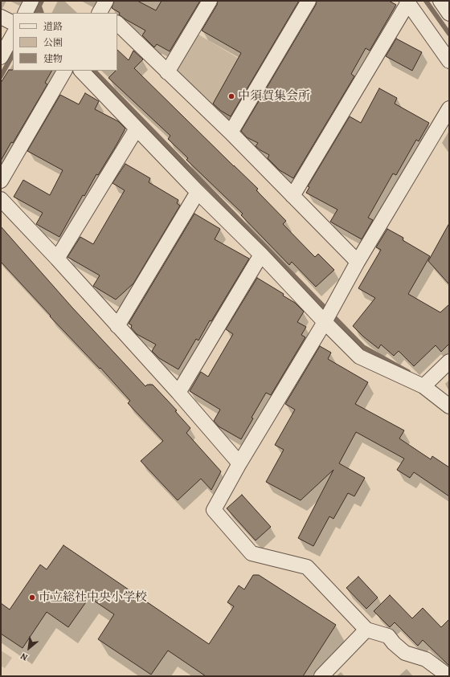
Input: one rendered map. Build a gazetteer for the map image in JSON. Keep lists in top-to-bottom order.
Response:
{
  "places": ["中須賀集会所", "市立総社中央小学校"],
  "legend": ["道路", "公園", "建物"],
  "north": "bottom left"
}
